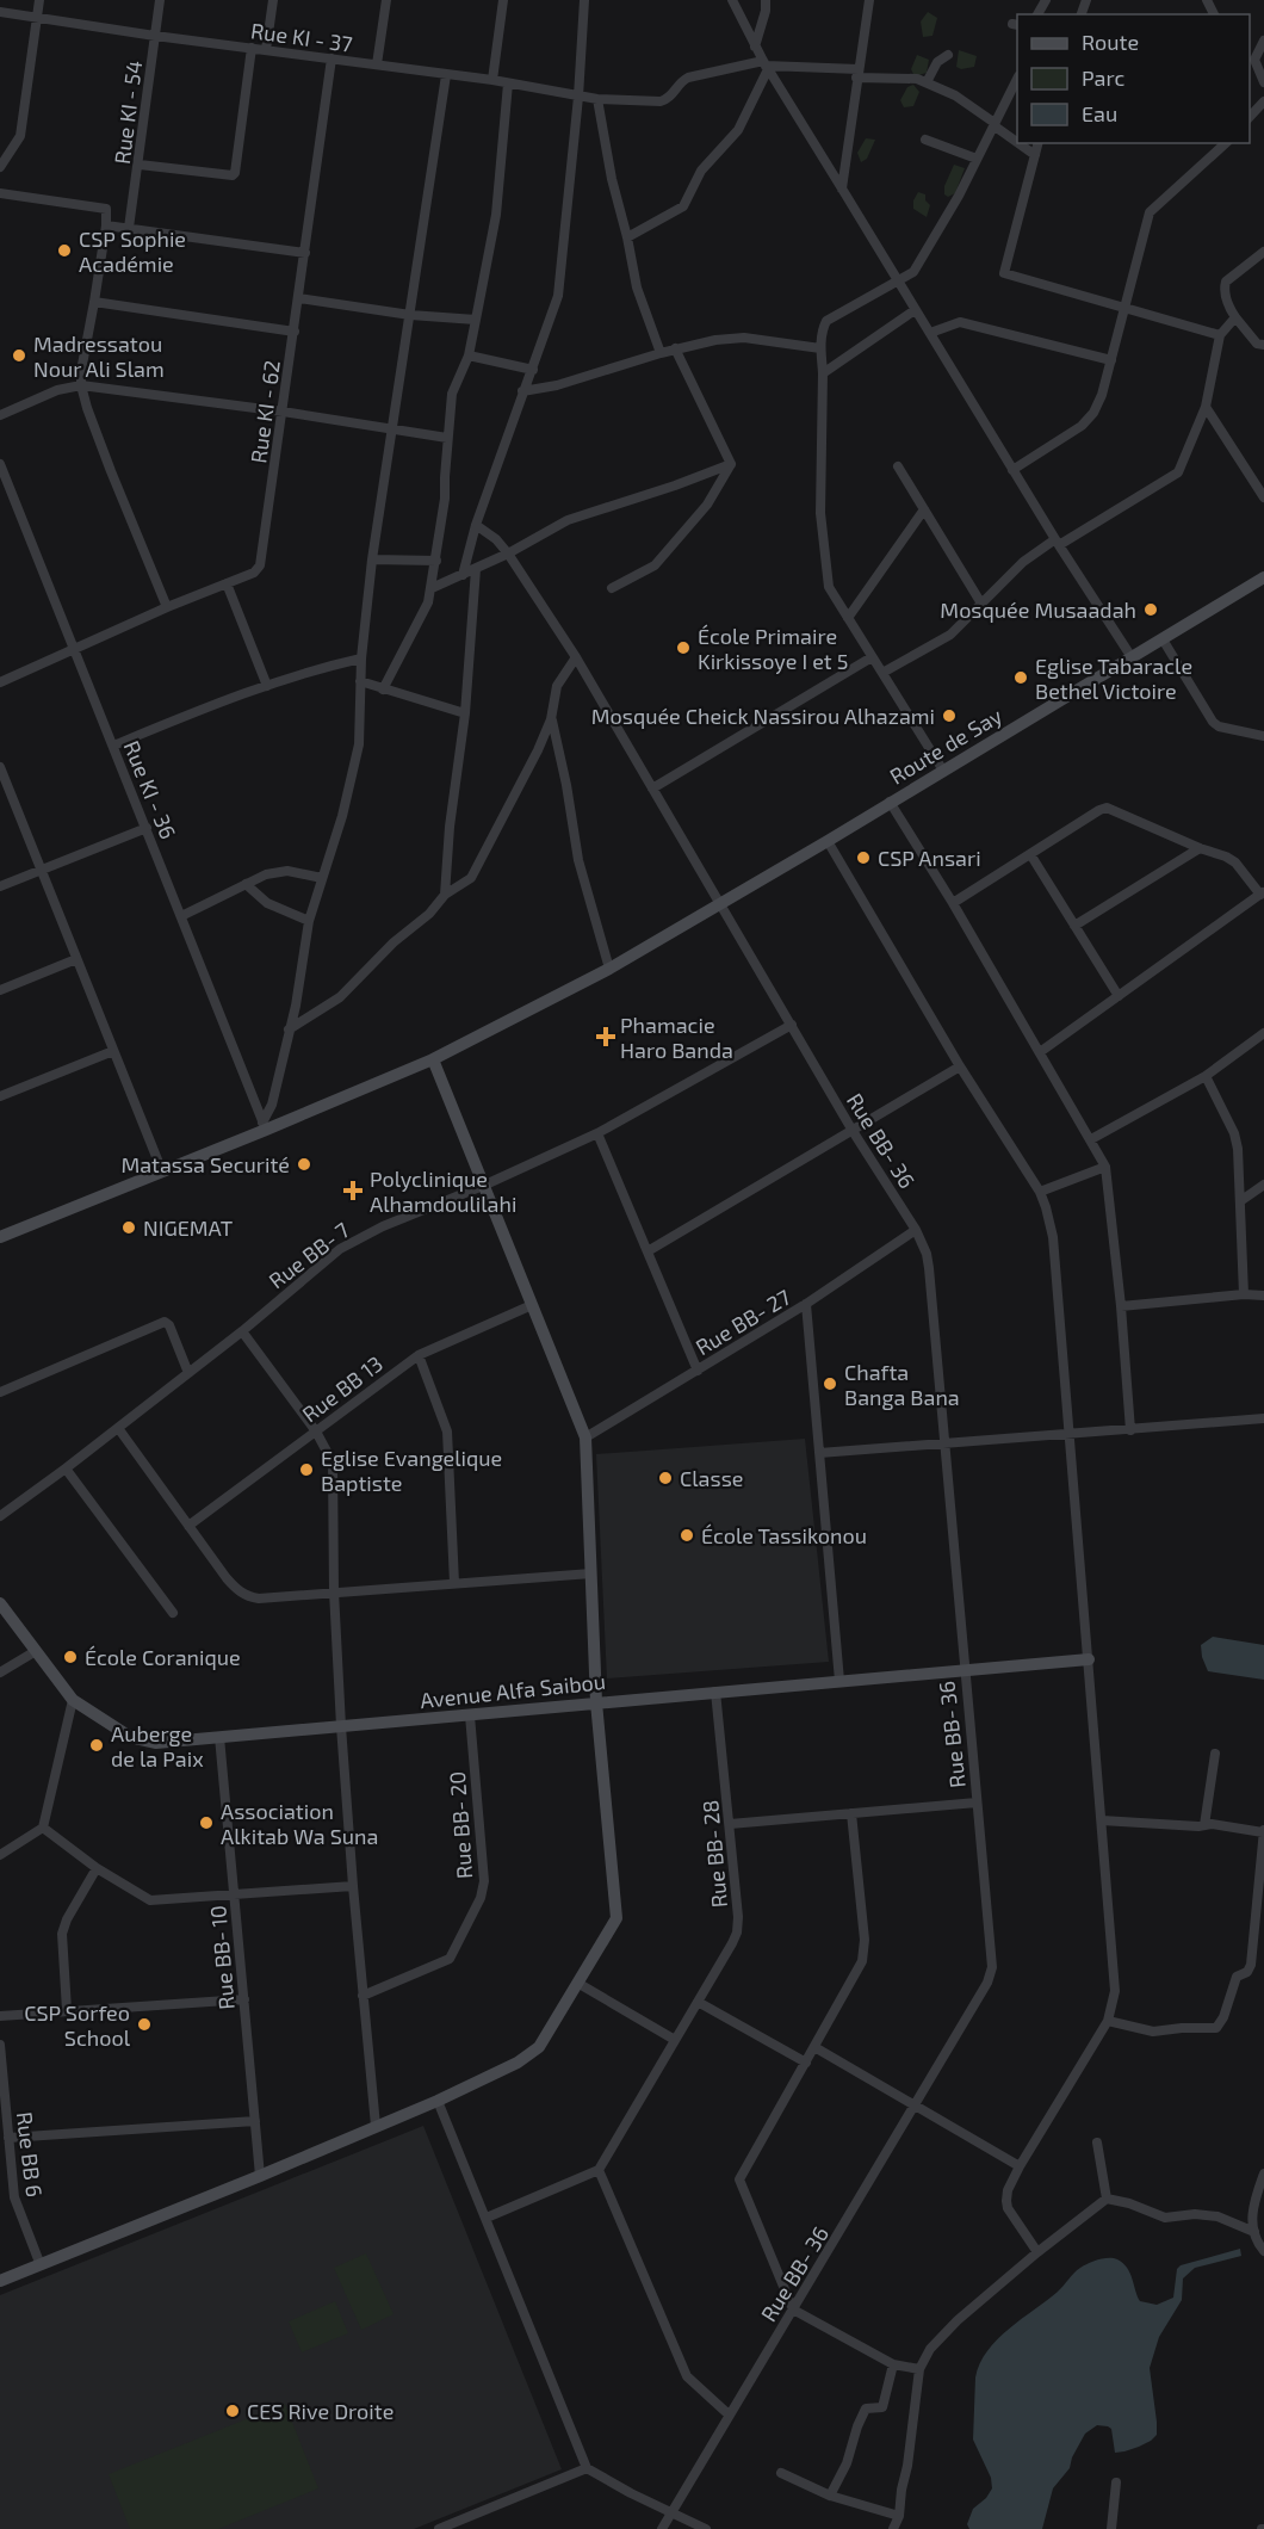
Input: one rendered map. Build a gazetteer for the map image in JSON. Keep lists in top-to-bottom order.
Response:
{
  "streets": {
    "street": [
      "Rue KI - 37",
      "Rue KI - 54",
      "Rue KI - 62",
      "Route de Say",
      "Rue KI - 36",
      "Rue BB- 36",
      "Rue BB- 7",
      "Rue BB- 27",
      "Rue BB 13",
      "Avenue Alfa Saibou",
      "Rue BB- 20",
      "Rue BB- 28",
      "Rue BB- 10",
      "Rue BB 6"
    ]
  },
  "crossings": [
    ["Rue KI - 37", "Rue KI - 54"],
    ["Rue KI - 37", "Rue KI - 62"],
    ["Rue KI - 62", "Rue KI - 36"],
    ["Route de Say", "Rue KI - 36"],
    ["Route de Say", "Rue BB- 36"],
    ["Rue BB- 36", "Rue BB- 7"],
    ["Rue BB- 36", "Rue BB- 27"],
    ["Rue BB- 36", "Avenue Alfa Saibou"],
    ["Avenue Alfa Saibou", "Rue BB- 20"],
    ["Avenue Alfa Saibou", "Rue BB- 28"],
    ["Avenue Alfa Saibou", "Rue BB- 10"]
  ],
  "places": {
    "other": [
      "CSP Sophie Académie",
      "Madressatou Nour Ali Slam",
      "Mosquée Musaadah",
      "École Primaire Kirkissoye I et 5",
      "Eglise Tabaracle Bethel Victoire",
      "Mosquée Cheick Nassirou Alhazami",
      "CSP Ansari",
      "Matassa Securité",
      "NIGEMAT",
      "Chafta Banga Bana",
      "Eglise Evangelique Baptiste",
      "Classe",
      "École Tassikonou",
      "École Coranique",
      "Auberge de la Paix",
      "Association Alkitab Wa Suna",
      "CSP Sorfeo School",
      "CES Rive Droite"
    ],
    "health": ["Phamacie Haro Banda", "Polyclinique Alhamdoulilahi"]
  },
  "legend": ["Route", "Parc", "Eau"]
}
